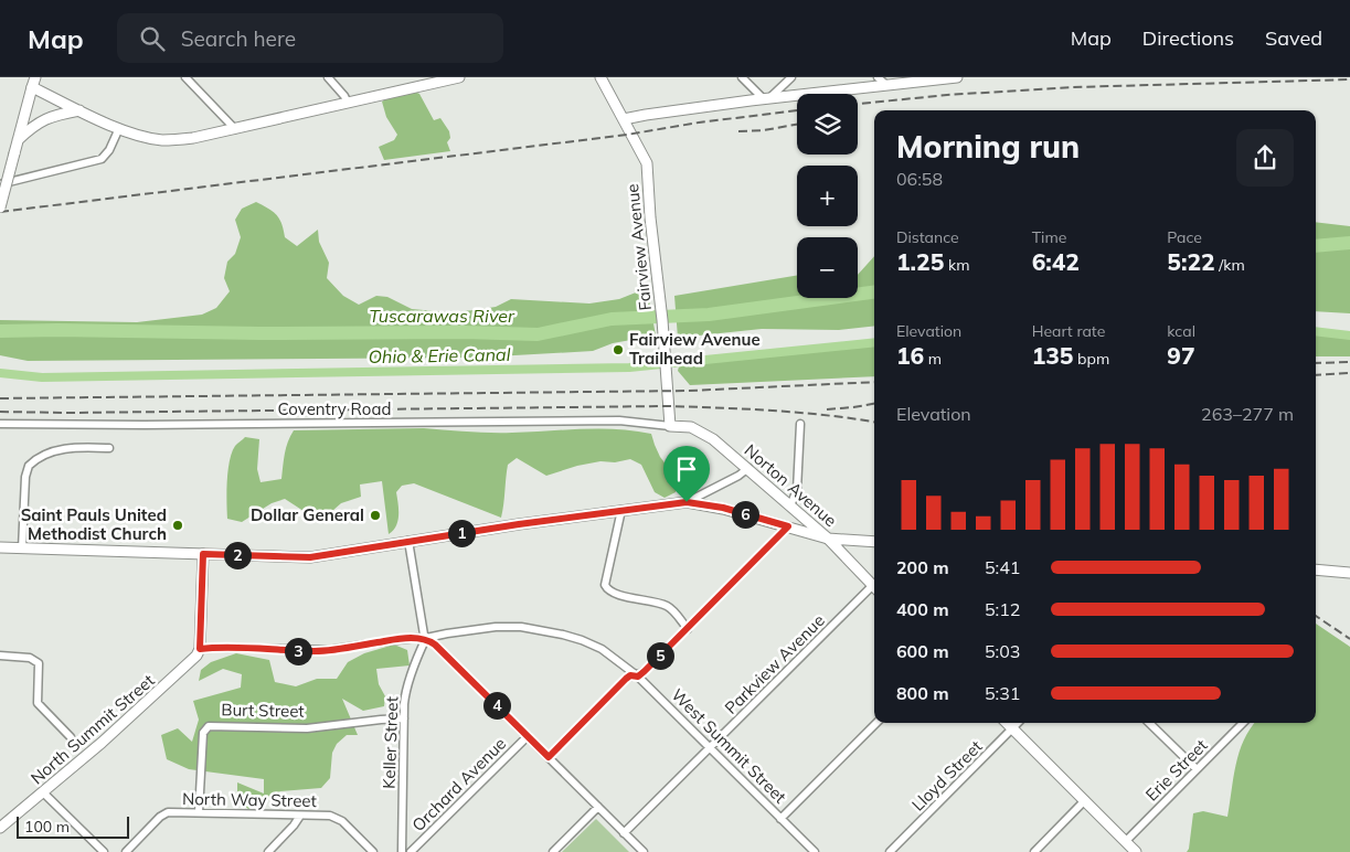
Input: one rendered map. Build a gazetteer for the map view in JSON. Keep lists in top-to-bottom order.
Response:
{
  "streets": {
    "main road": ["Fairview Avenue", "Norton Avenue", "North Summit Street"],
    "street": [
      "Coventry Road",
      "Parkview Avenue",
      "Burt Street",
      "Keller Street",
      "West Summit Street",
      "Erie Street",
      "Lloyd Street",
      "Orchard Avenue",
      "North Way Street"
    ]
  },
  "crossings": [
    ["Fairview Avenue", "Coventry Road"],
    ["Fairview Avenue", "Norton Avenue"],
    ["Coventry Road", "Norton Avenue"],
    ["Parkview Avenue", "West Summit Street"],
    ["Burt Street", "Keller Street"],
    ["Burt Street", "North Way Street"],
    ["North Summit Street", "West Summit Street"],
    ["Keller Street", "West Summit Street"]
  ],
  "water": ["Tuscarawas River", "Ohio & Erie Canal"],
  "places": ["Fairview Avenue Trailhead", "Dollar General", "Saint Pauls United Methodist Church"],
  "scale_bar": "100 m",
  "page": {
    "header": "Map",
    "search": "Search here",
    "nav": ["Map", "Directions", "Saved"],
    "map_buttons": ["+", "−"],
    "heading": ["Morning run", "06:58"],
    "stats": [
      ["Distance", "1.25 km"],
      ["Time", "6:42"],
      ["Pace", "5:22 /km"],
      ["Elevation", "16 m"],
      ["Heart rate", "135 bpm"],
      ["kcal", "97"]
    ],
    "chart": ["Elevation", "263–277 m"],
    "pins": [
      "6",
      "1",
      "2",
      "3",
      "5",
      "4"
    ],
    "list": [
      {
        "name": "200 m",
        "note": "5:41"
      },
      {
        "name": "400 m",
        "note": "5:12"
      },
      {
        "name": "600 m",
        "note": "5:03"
      },
      {
        "name": "800 m",
        "note": "5:31"
      }
    ],
    "scale": "100 m"
  }
}
